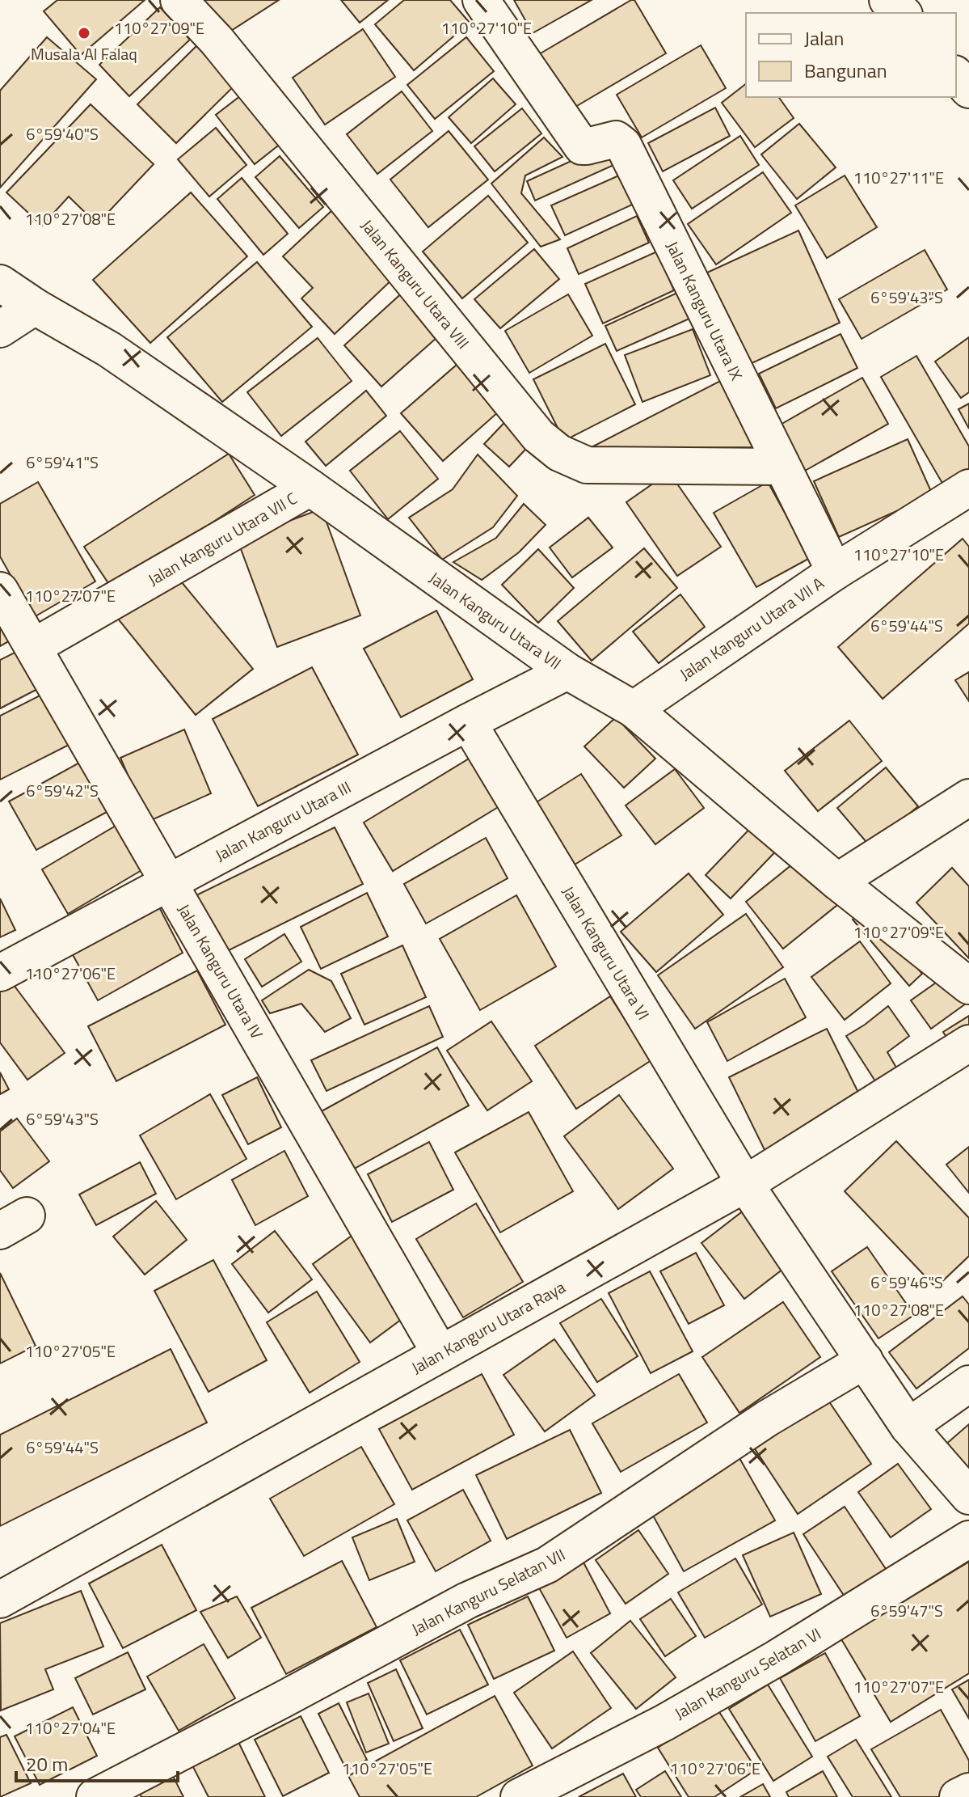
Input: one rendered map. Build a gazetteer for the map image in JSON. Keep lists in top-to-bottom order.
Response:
{
  "streets": {
    "main road": [
      "Jalan Kanguru Utara VIII",
      "Jalan Kanguru Utara IX",
      "Jalan Kanguru Utara VII C",
      "Jalan Kanguru Utara VII",
      "Jalan Kanguru Utara VII A",
      "Jalan Kanguru Utara III",
      "Jalan Kanguru Utara VI",
      "Jalan Kanguru Utara IV",
      "Jalan Kanguru Utara Raya",
      "Jalan Kanguru Selatan VII",
      "Jalan Kanguru Selatan VI"
    ]
  },
  "crossings": [
    ["Jalan Kanguru Utara VIII", "Jalan Kanguru Utara IX"],
    ["Jalan Kanguru Utara IX", "Jalan Kanguru Utara VII A"],
    ["Jalan Kanguru Utara VII C", "Jalan Kanguru Utara VII"],
    ["Jalan Kanguru Utara VII C", "Jalan Kanguru Utara IV"],
    ["Jalan Kanguru Utara VII", "Jalan Kanguru Utara VII A"],
    ["Jalan Kanguru Utara VII", "Jalan Kanguru Utara III"],
    ["Jalan Kanguru Utara III", "Jalan Kanguru Utara VI"],
    ["Jalan Kanguru Utara III", "Jalan Kanguru Utara IV"],
    ["Jalan Kanguru Utara VI", "Jalan Kanguru Utara Raya"],
    ["Jalan Kanguru Utara VI", "Jalan Kanguru Selatan VII"],
    ["Jalan Kanguru Utara IV", "Jalan Kanguru Utara Raya"]
  ],
  "places": ["Musala Al Falaq"],
  "legend": ["Jalan", "Bangunan"],
  "scale_bar": "20 m",
  "coordinates": [
    "110°27'09\"E",
    "110°27'10\"E",
    "6°59'40\"S",
    "110°27'11\"E",
    "110°27'08\"E",
    "6°59'43\"S",
    "6°59'41\"S",
    "110°27'07\"E",
    "6°59'44\"S",
    "6°59'42\"S",
    "110°27'06\"E",
    "6°59'46\"S",
    "110°27'05\"E",
    "6°59'47\"S",
    "110°27'04\"E"
  ]
}
